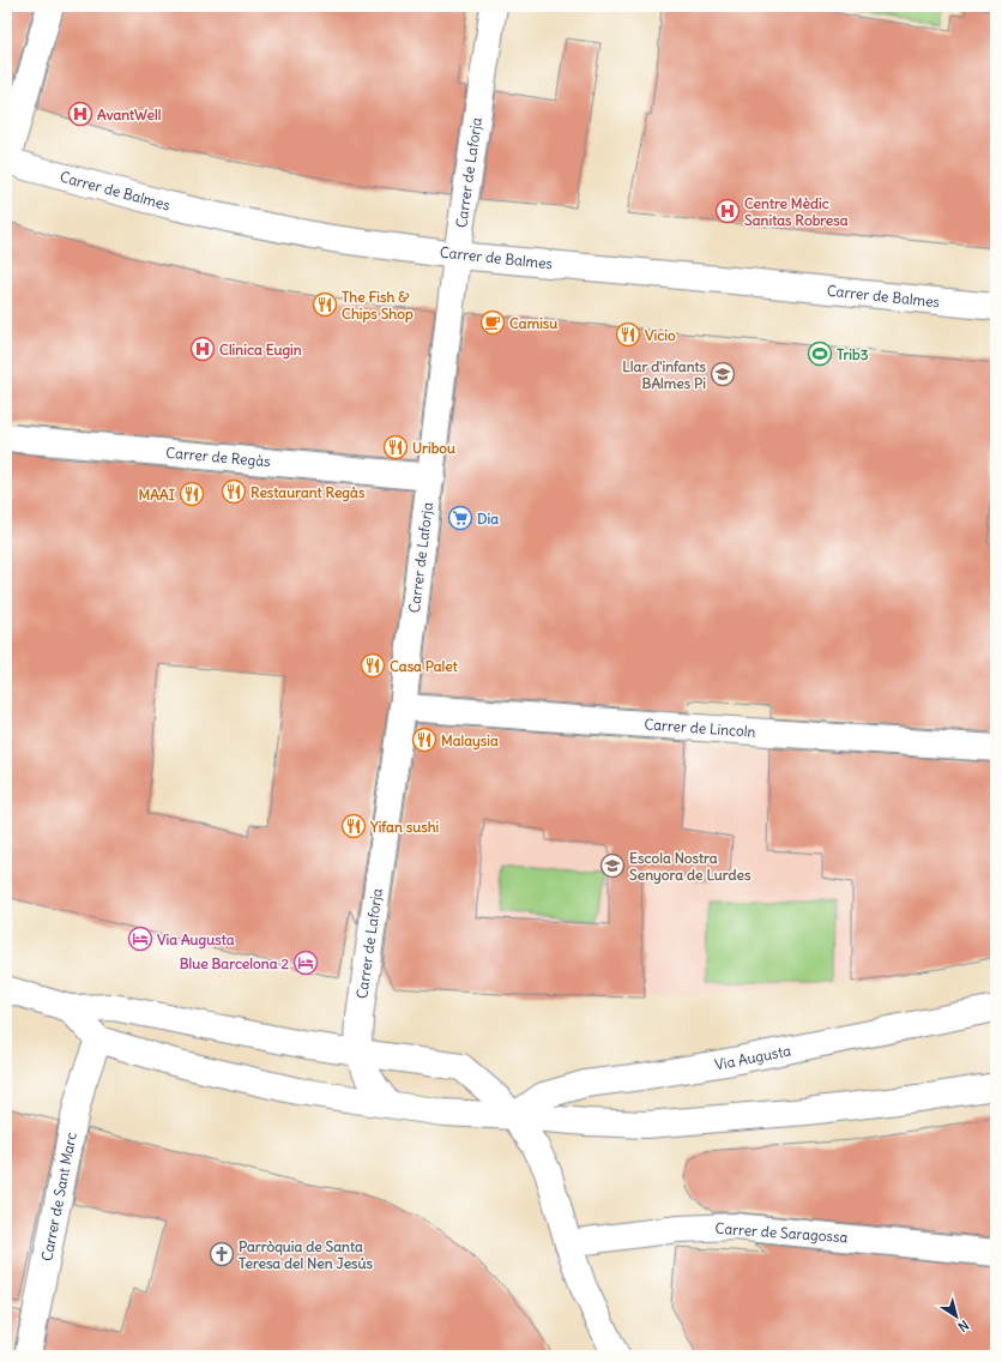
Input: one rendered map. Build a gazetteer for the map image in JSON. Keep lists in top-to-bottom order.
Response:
{
  "streets": {
    "street": [
      "Carrer de Laforja",
      "Carrer de Balmes",
      "Carrer de Regàs",
      "Carrer de Lincoln",
      "Via Augusta",
      "Carrer de Sant Marc",
      "Carrer de Saragossa"
    ]
  },
  "crossings": [
    ["Carrer de Laforja", "Carrer de Balmes"],
    ["Carrer de Laforja", "Carrer de Regàs"],
    ["Carrer de Laforja", "Carrer de Lincoln"]
  ],
  "places": {
    "hospital": ["AvantWell", "Centre Mèdic Sanitas Robresa", "Clinica Eugin"],
    "restaurant": [
      "The Fish & Chips Shop",
      "Vicio",
      "Uribou",
      "Restaurant Regàs",
      "MAAI",
      "Casa Palet",
      "Malaysia",
      "Yifan sushi"
    ],
    "cafe": ["Camisu"],
    "sports": ["Trib3"],
    "school or university": ["Llar d'infants BAlmes Pi", "Escola Nostra Senyora de Lurdes"],
    "supermarket": ["Dia"],
    "hotel": ["Via Augusta", "Blue Barcelona 2"],
    "church": ["Parròquia de Santa Teresa del Nen Jesús"]
  },
  "north": "bottom right"
}
